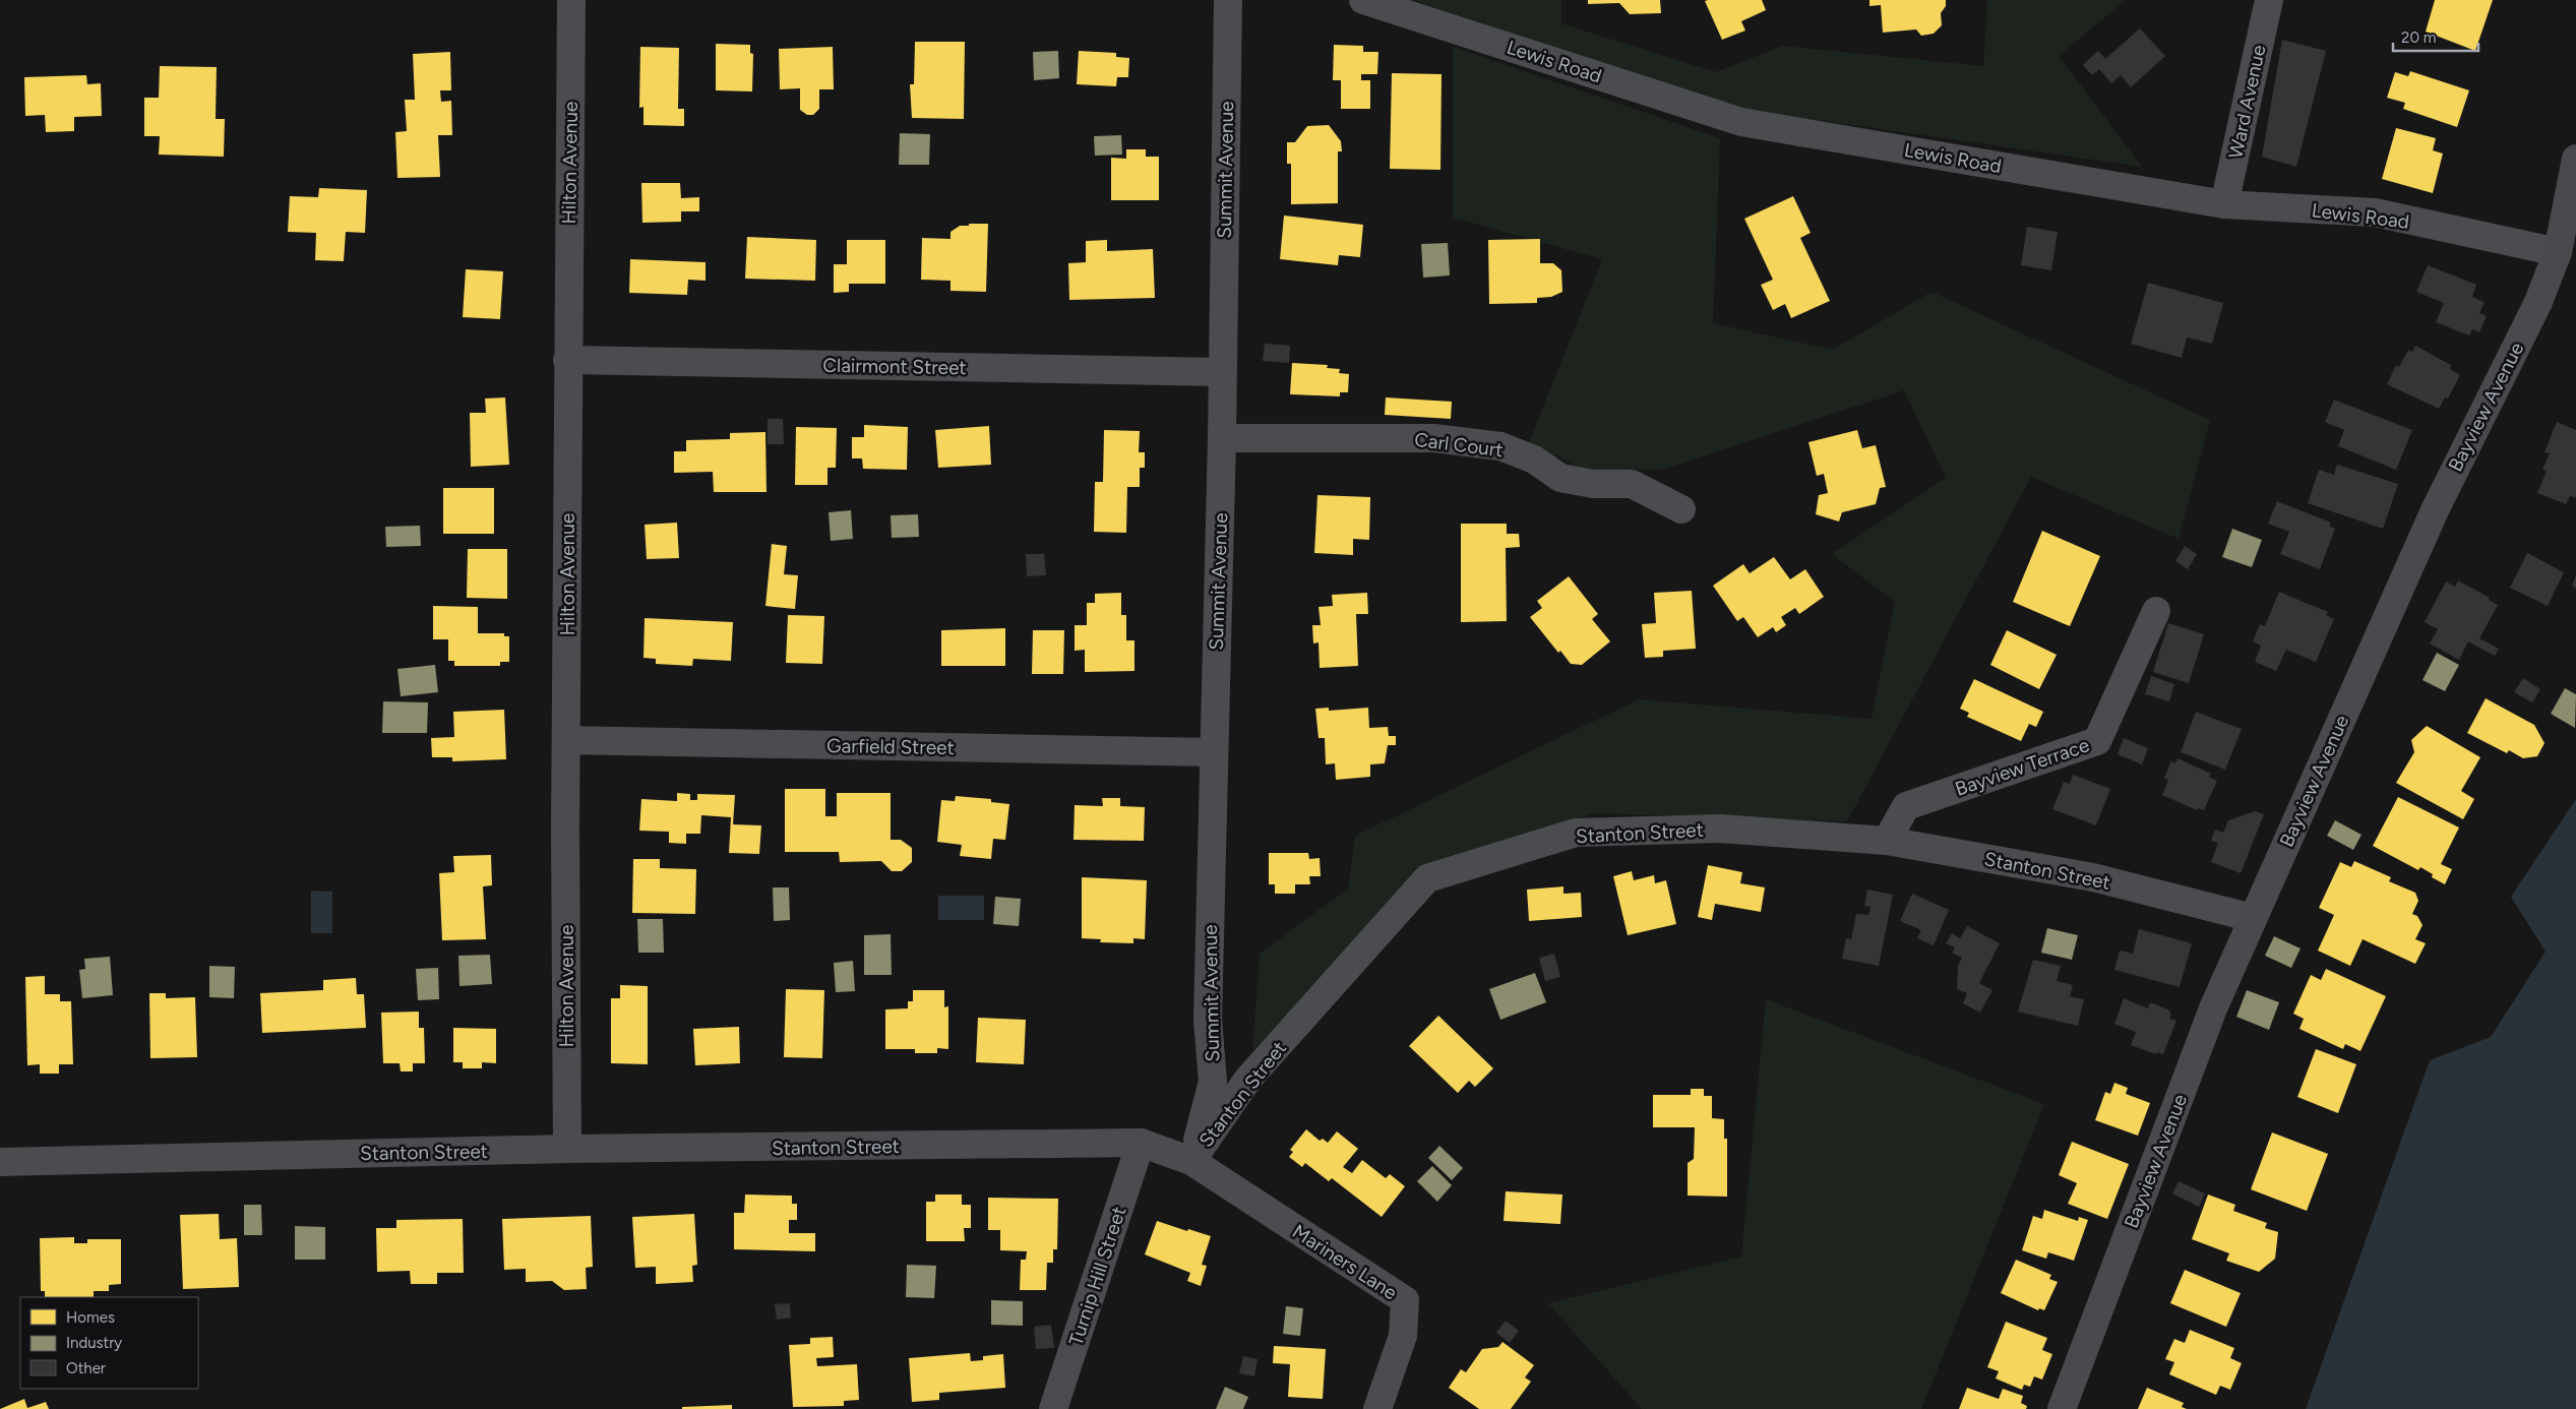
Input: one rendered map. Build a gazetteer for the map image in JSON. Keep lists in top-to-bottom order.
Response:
{
  "streets": {
    "main road": ["Bayview Avenue"],
    "street": [
      "Lewis Road",
      "Ward Avenue",
      "Hilton Avenue",
      "Summit Avenue",
      "Clairmont Street",
      "Carl Court",
      "Garfield Street",
      "Bayview Terrace",
      "Stanton Street",
      "Mariners Lane",
      "Turnip Hill Street"
    ]
  },
  "crossings": [
    ["Lewis Road", "Ward Avenue"],
    ["Lewis Road", "Bayview Avenue"],
    ["Hilton Avenue", "Clairmont Street"],
    ["Hilton Avenue", "Garfield Street"],
    ["Hilton Avenue", "Stanton Street"],
    ["Summit Avenue", "Clairmont Street"],
    ["Summit Avenue", "Carl Court"],
    ["Summit Avenue", "Garfield Street"],
    ["Summit Avenue", "Stanton Street"],
    ["Summit Avenue", "Mariners Lane"],
    ["Bayview Avenue", "Stanton Street"],
    ["Bayview Terrace", "Stanton Street"],
    ["Stanton Street", "Mariners Lane"],
    ["Stanton Street", "Turnip Hill Street"]
  ],
  "legend": ["Homes", "Industry", "Other"],
  "scale_bar": "20 m"
}
